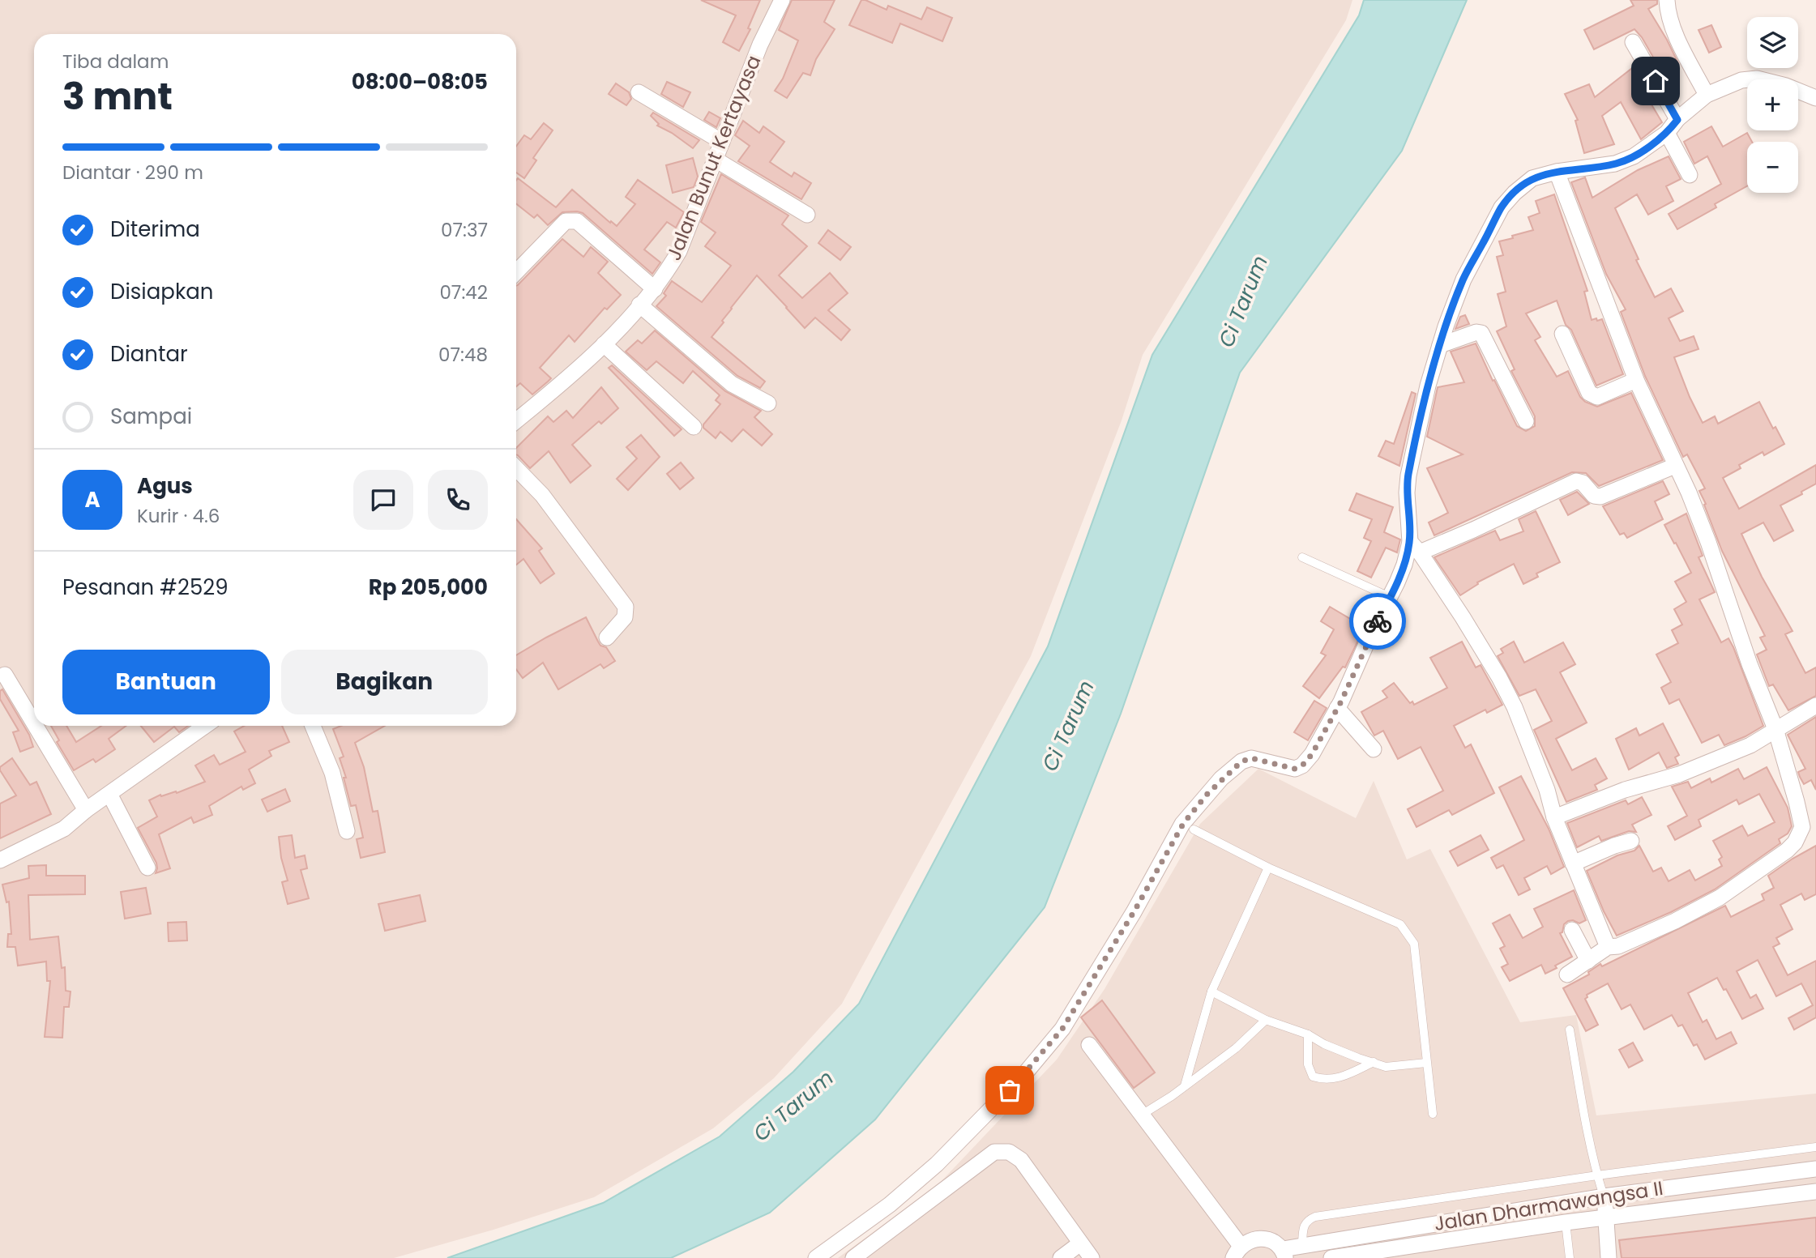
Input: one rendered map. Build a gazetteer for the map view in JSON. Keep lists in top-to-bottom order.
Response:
{
  "streets": {
    "street": ["Jalan Bunut Kertayasa", "Jalan Dharmawangsa II"]
  },
  "water": ["Ci Tarum"],
  "page": {
    "map_buttons": ["+", "−"],
    "heading": ["3 mnt", "Tiba dalam", "08:00–08:05"],
    "panel": [
      "Agus",
      "Kurir · 4.6",
      "Pesanan #2529",
      "Rp 205,000"
    ],
    "bar": "Diantar · 290 m",
    "list": [
      ["Diterima", "07:37"],
      ["Disiapkan", "07:42"],
      ["Diantar", "07:48"],
      "Sampai"
    ],
    "round": "A",
    "buttons": ["Bantuan", "Bagikan"]
  }
}
